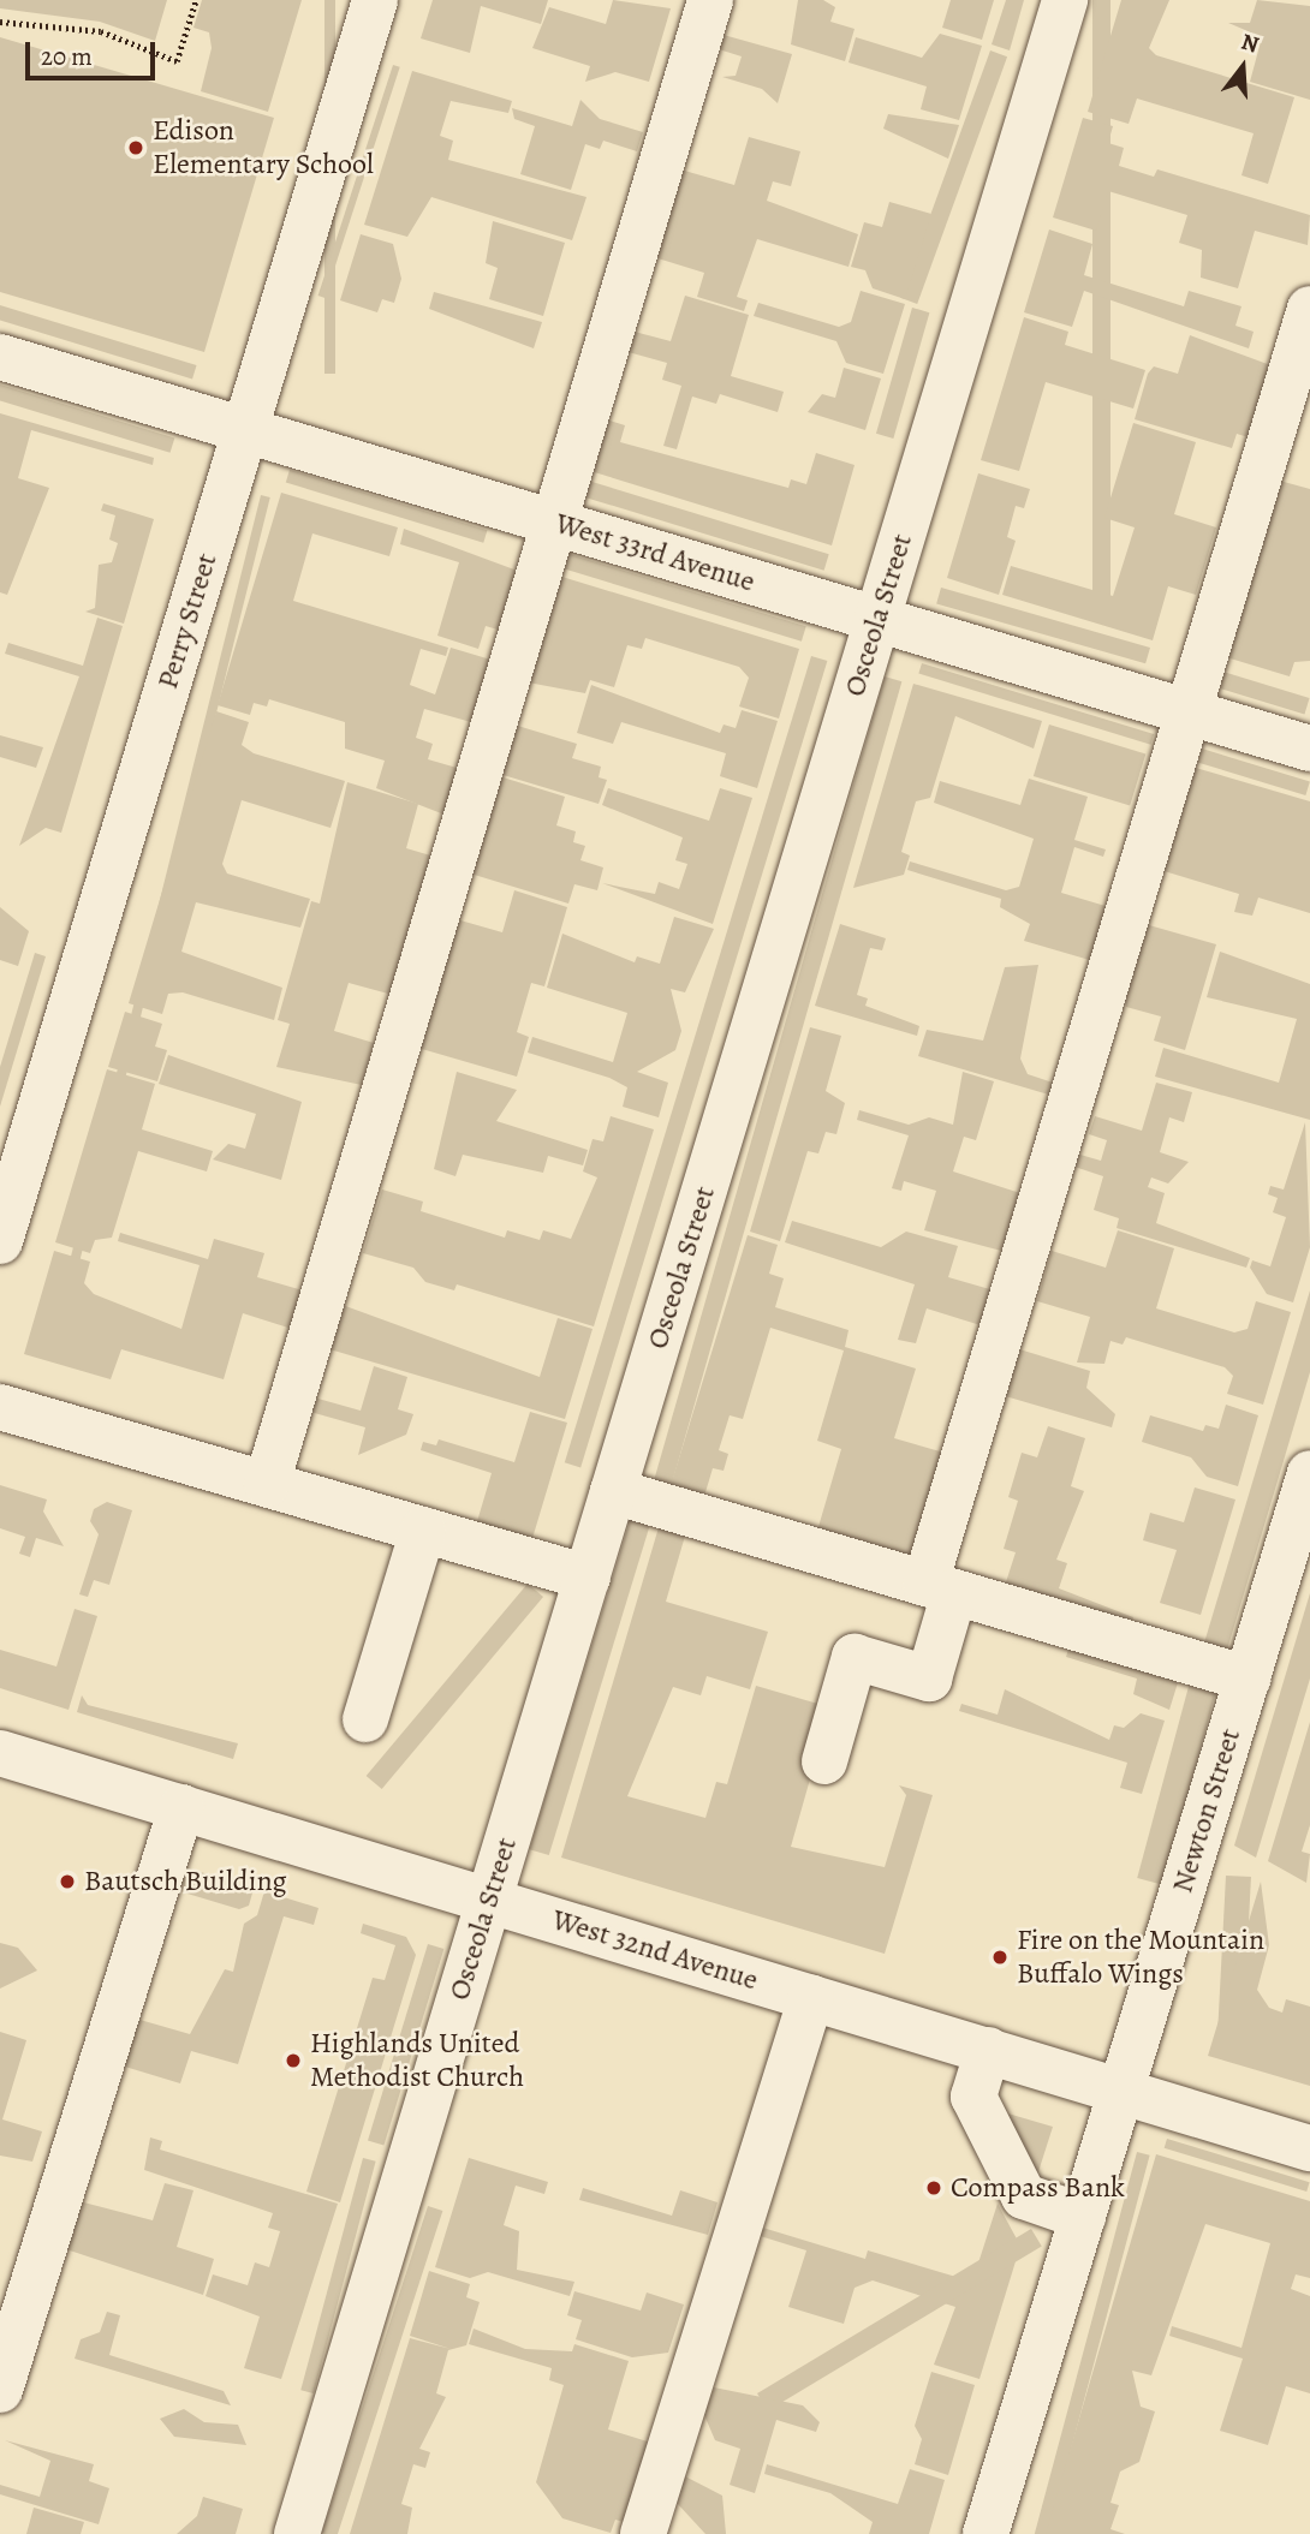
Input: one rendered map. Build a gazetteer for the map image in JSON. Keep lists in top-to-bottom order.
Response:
{
  "streets": {
    "street": [
      "West 33rd Avenue",
      "Osceola Street",
      "Perry Street",
      "Newton Street",
      "West 32nd Avenue"
    ]
  },
  "crossings": [
    ["West 33rd Avenue", "Osceola Street"],
    ["West 33rd Avenue", "Perry Street"],
    ["Osceola Street", "West 32nd Avenue"],
    ["Newton Street", "West 32nd Avenue"]
  ],
  "places": [
    "Edison Elementary School",
    "Bautsch Building",
    "Fire on the Mountain Buffalo Wings",
    "Highlands United Methodist Church",
    "Compass Bank"
  ],
  "scale_bar": "20 m",
  "north": "top"
}
